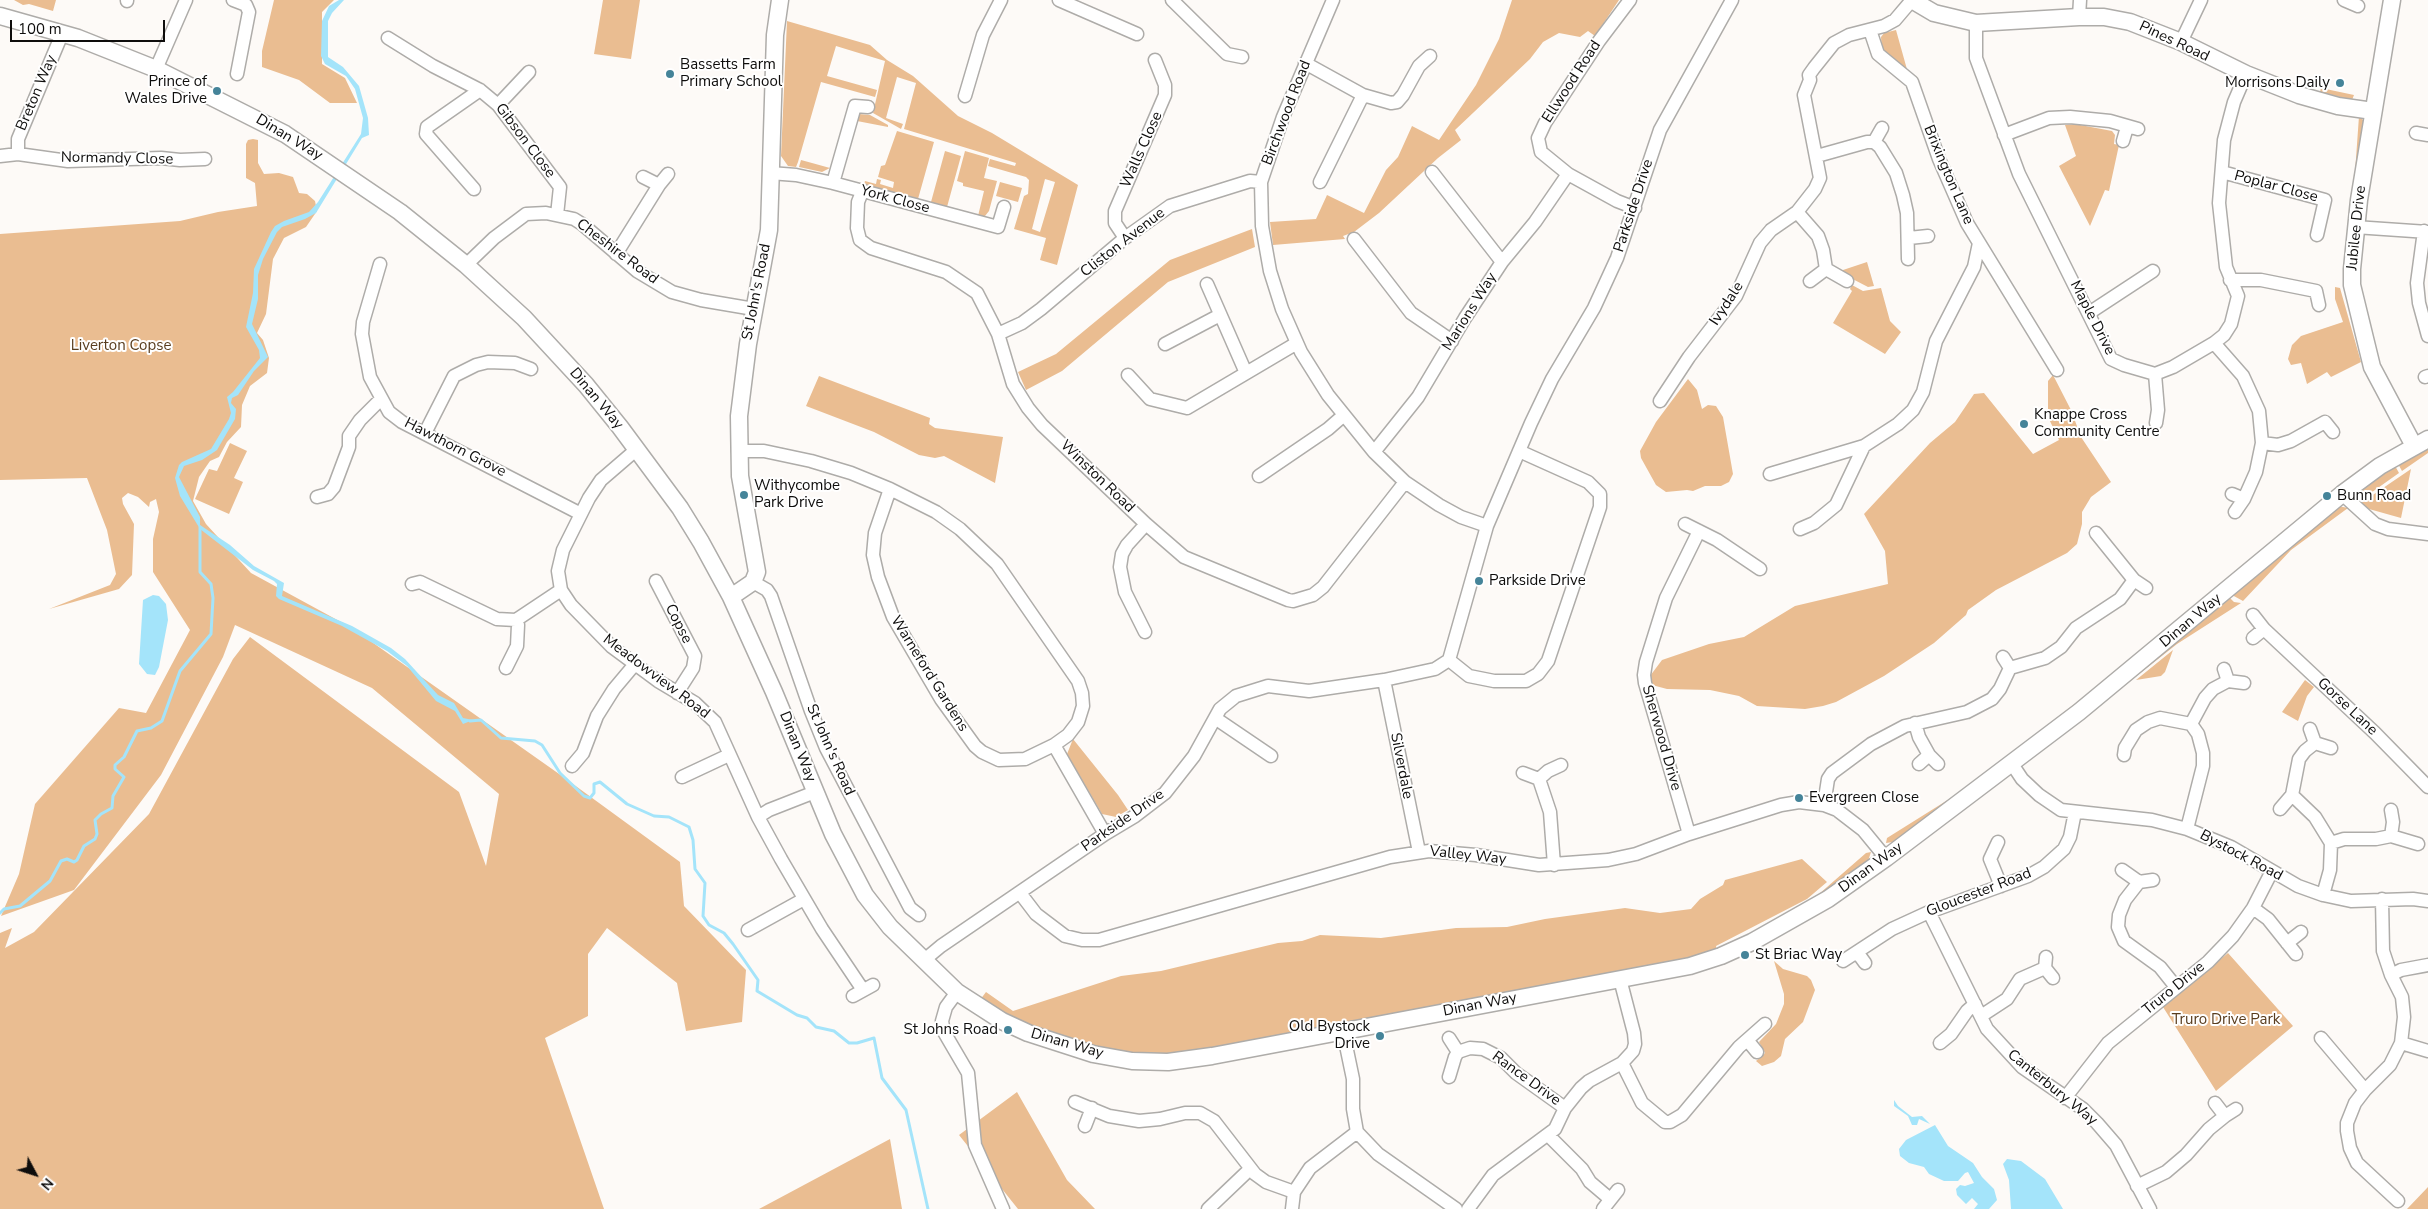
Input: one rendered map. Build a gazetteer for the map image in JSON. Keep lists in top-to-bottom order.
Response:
{
  "streets": {
    "street": [
      "Pines Road",
      "Ellwood Road",
      "Breton Way",
      "Birchwood Road",
      "Dinan Way",
      "Gibson Close",
      "Walls Close",
      "Normandy Close",
      "Brixington Lane",
      "Poplar Close",
      "York Close",
      "Parkside Drive",
      "Jubilee Drive",
      "Cliston Avenue",
      "Cheshire Road",
      "St John's Road",
      "Ivydale",
      "Marions Way",
      "Maple Drive",
      "Hawthorn Grove",
      "Winston Road",
      "Copse",
      "Warneford Gardens",
      "Meadowview Road",
      "Gorse Lane",
      "Sherwood Drive",
      "Silverdale",
      "Valley Way",
      "Bystock Road",
      "Gloucester Road",
      "Truro Drive",
      "Rance Drive",
      "Canterbury Way"
    ]
  },
  "crossings": [
    ["Pines Road", "Jubilee Drive"],
    ["Pines Road", "Maple Drive"],
    ["Ellwood Road", "Parkside Drive"],
    ["Ellwood Road", "Marions Way"],
    ["Breton Way", "Dinan Way"],
    ["Breton Way", "Normandy Close"],
    ["Birchwood Road", "Parkside Drive"],
    ["Birchwood Road", "Cliston Avenue"],
    ["Birchwood Road", "Marions Way"],
    ["Birchwood Road", "Winston Road"],
    ["Dinan Way", "Parkside Drive"],
    ["Dinan Way", "Jubilee Drive"],
    ["Dinan Way", "Cheshire Road"],
    ["Dinan Way", "Valley Way"],
    ["Dinan Way", "Bystock Road"],
    ["Gibson Close", "Cheshire Road"],
    ["Walls Close", "Cliston Avenue"],
    ["Brixington Lane", "Ivydale"],
    ["York Close", "St John's Road"],
    ["York Close", "Winston Road"],
    ["Parkside Drive", "Silverdale"],
    ["Parkside Drive", "Valley Way"],
    ["Cliston Avenue", "Winston Road"],
    ["Cheshire Road", "St John's Road"],
    ["Copse", "Meadowview Road"],
    ["Sherwood Drive", "Valley Way"],
    ["Silverdale", "Valley Way"],
    ["Bystock Road", "Gloucester Road"],
    ["Bystock Road", "Truro Drive"],
    ["Gloucester Road", "Canterbury Way"],
    ["Truro Drive", "Canterbury Way"]
  ],
  "parks": ["Liverton Copse", "Truro Drive Park"],
  "places": [
    "Bassetts Farm Primary School",
    "Morrisons Daily",
    "Prince of Wales Drive",
    "Knappe Cross Community Centre",
    "Withycombe Park Drive",
    "Bunn Road",
    "Parkside Drive",
    "Evergreen Close",
    "St Briac Way",
    "St Johns Road",
    "Old Bystock Drive"
  ],
  "scale_bar": "100 m",
  "north": "bottom right"
}
